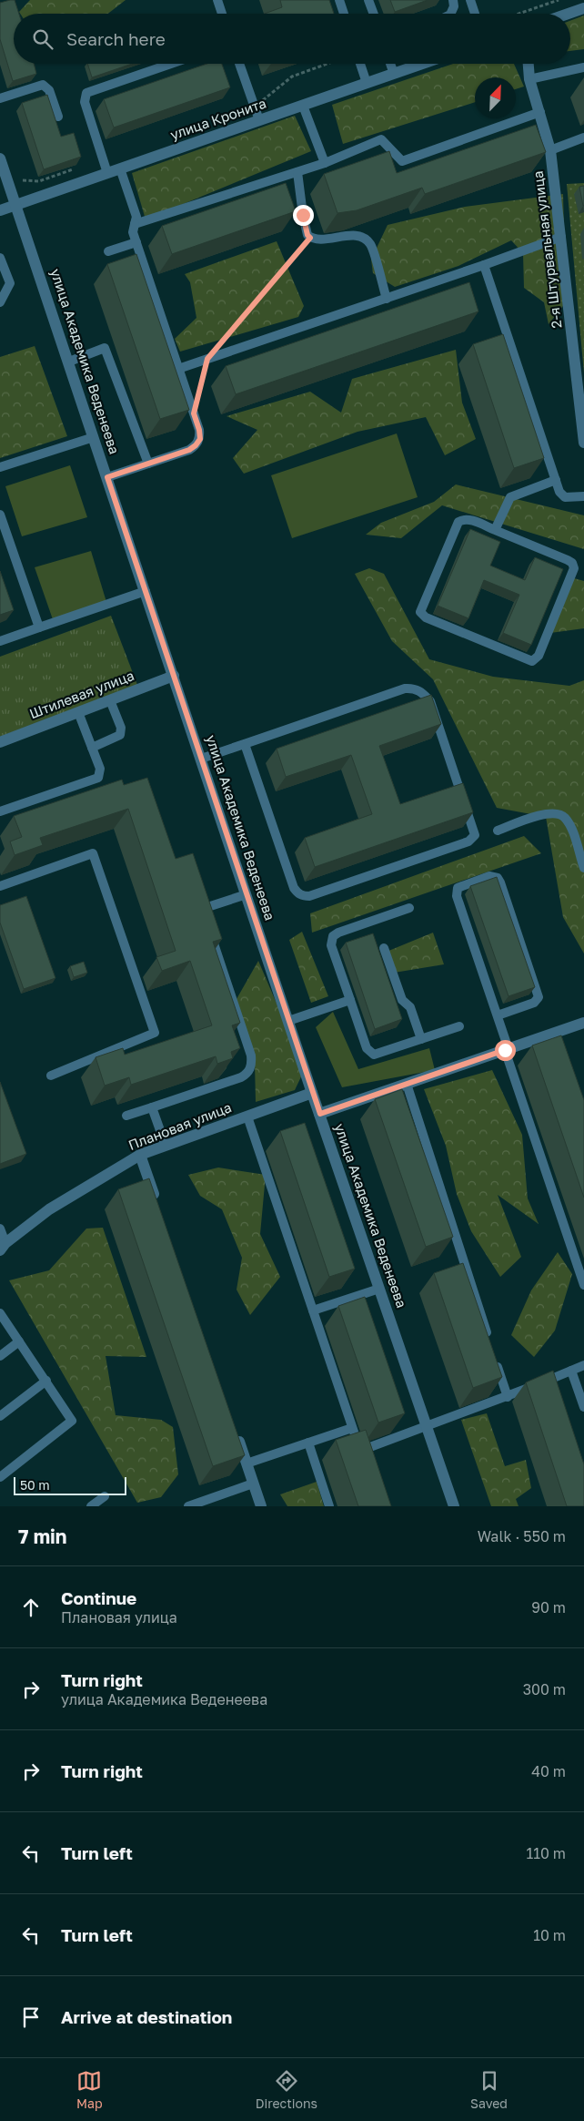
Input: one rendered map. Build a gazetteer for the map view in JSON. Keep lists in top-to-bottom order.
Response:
{
  "streets": {
    "street": [
      "улица Кронита",
      "2-я Штурвальная улица",
      "улица Академика Веденеева",
      "Штилевая улица",
      "Плановая улица"
    ]
  },
  "crossings": [
    ["улица Кронита", "улица Академика Веденеева"],
    ["улица Академика Веденеева", "Штилевая улица"],
    ["улица Академика Веденеева", "Плановая улица"]
  ],
  "scale_bar": "50 m",
  "north": "top right",
  "page": {
    "search": "Search here",
    "scale": "50 m",
    "heading": ["7 min", "Walk · 550 m"],
    "list": [
      ["Continue", "Плановая улица", "90 m"],
      ["Turn right", "улица Академика Веденеева", "300 m"],
      ["Turn right", "40 m"],
      ["Turn left", "110 m"],
      ["Turn left", "10 m"],
      "Arrive at destination"
    ],
    "nav": ["Map", "Directions", "Saved"]
  }
}
